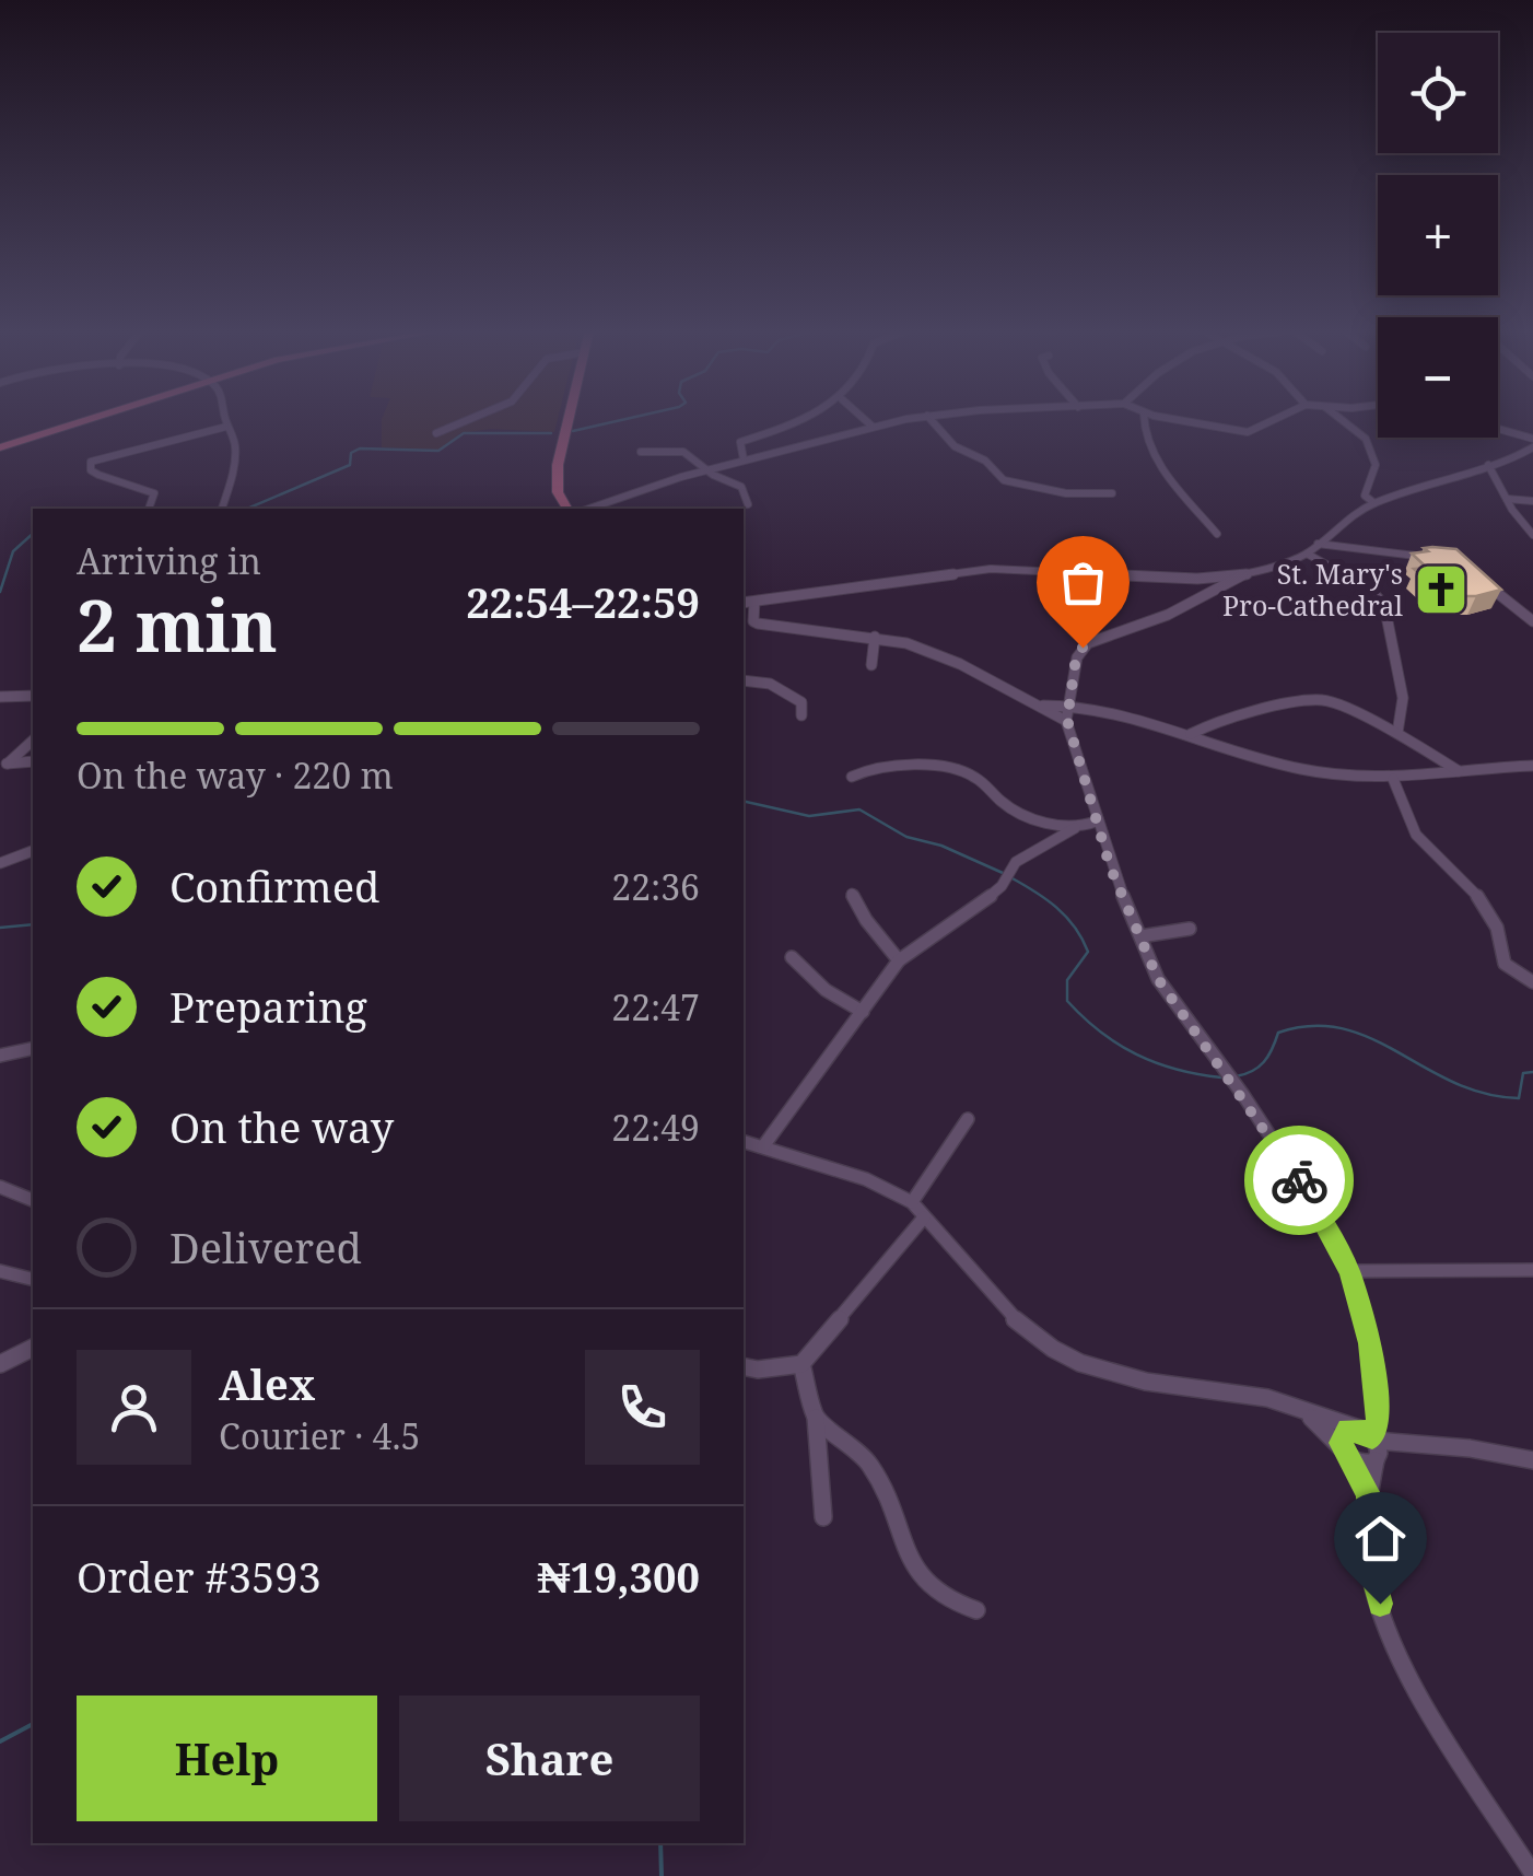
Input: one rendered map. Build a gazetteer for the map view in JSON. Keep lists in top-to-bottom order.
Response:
{
  "places": {
    "church": ["St. Mary's Pro-Cathedral"]
  },
  "page": {
    "map_buttons": ["+", "−"],
    "heading": ["2 min", "Arriving in", "22:54–22:59"],
    "panel": [
      "Alex",
      "Courier · 4.5",
      "Order #3593",
      "₦19,300"
    ],
    "bar": "On the way · 220 m",
    "list": [
      ["Confirmed", "22:36"],
      ["Preparing", "22:47"],
      ["On the way", "22:49"],
      "Delivered"
    ],
    "buttons": ["Help", "Share"]
  }
}
